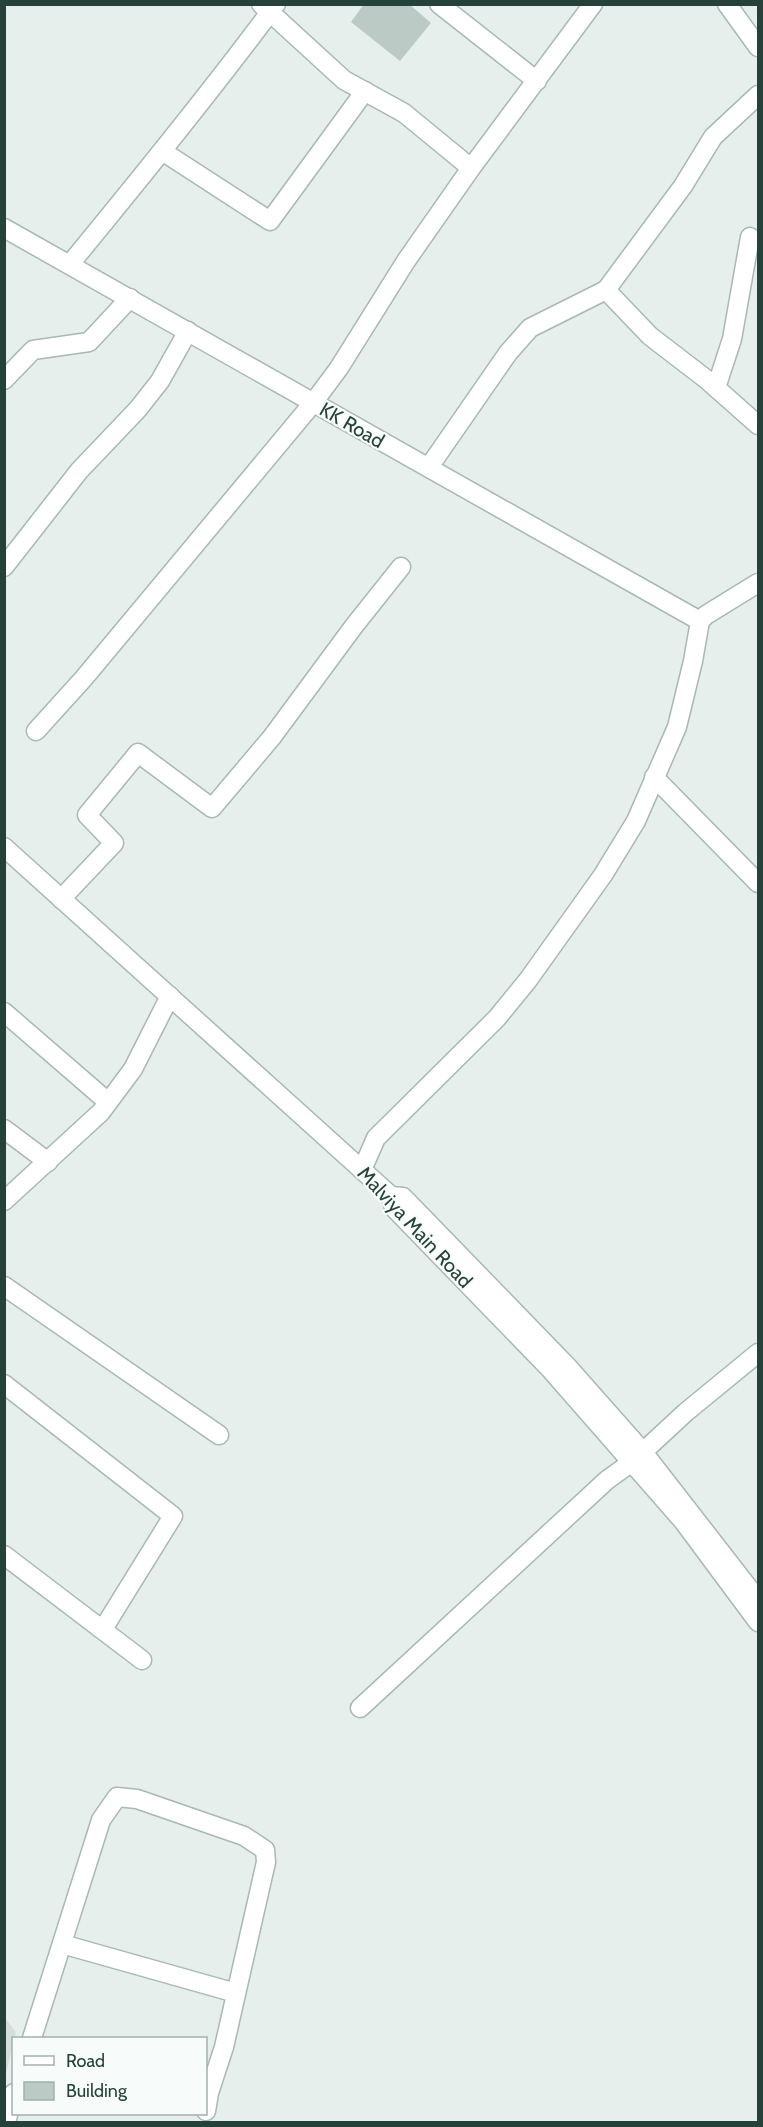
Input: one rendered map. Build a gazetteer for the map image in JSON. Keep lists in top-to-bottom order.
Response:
{
  "streets": {
    "street": ["KK Road", "Malviya Main Road"]
  },
  "legend": ["Road", "Building"]
}
